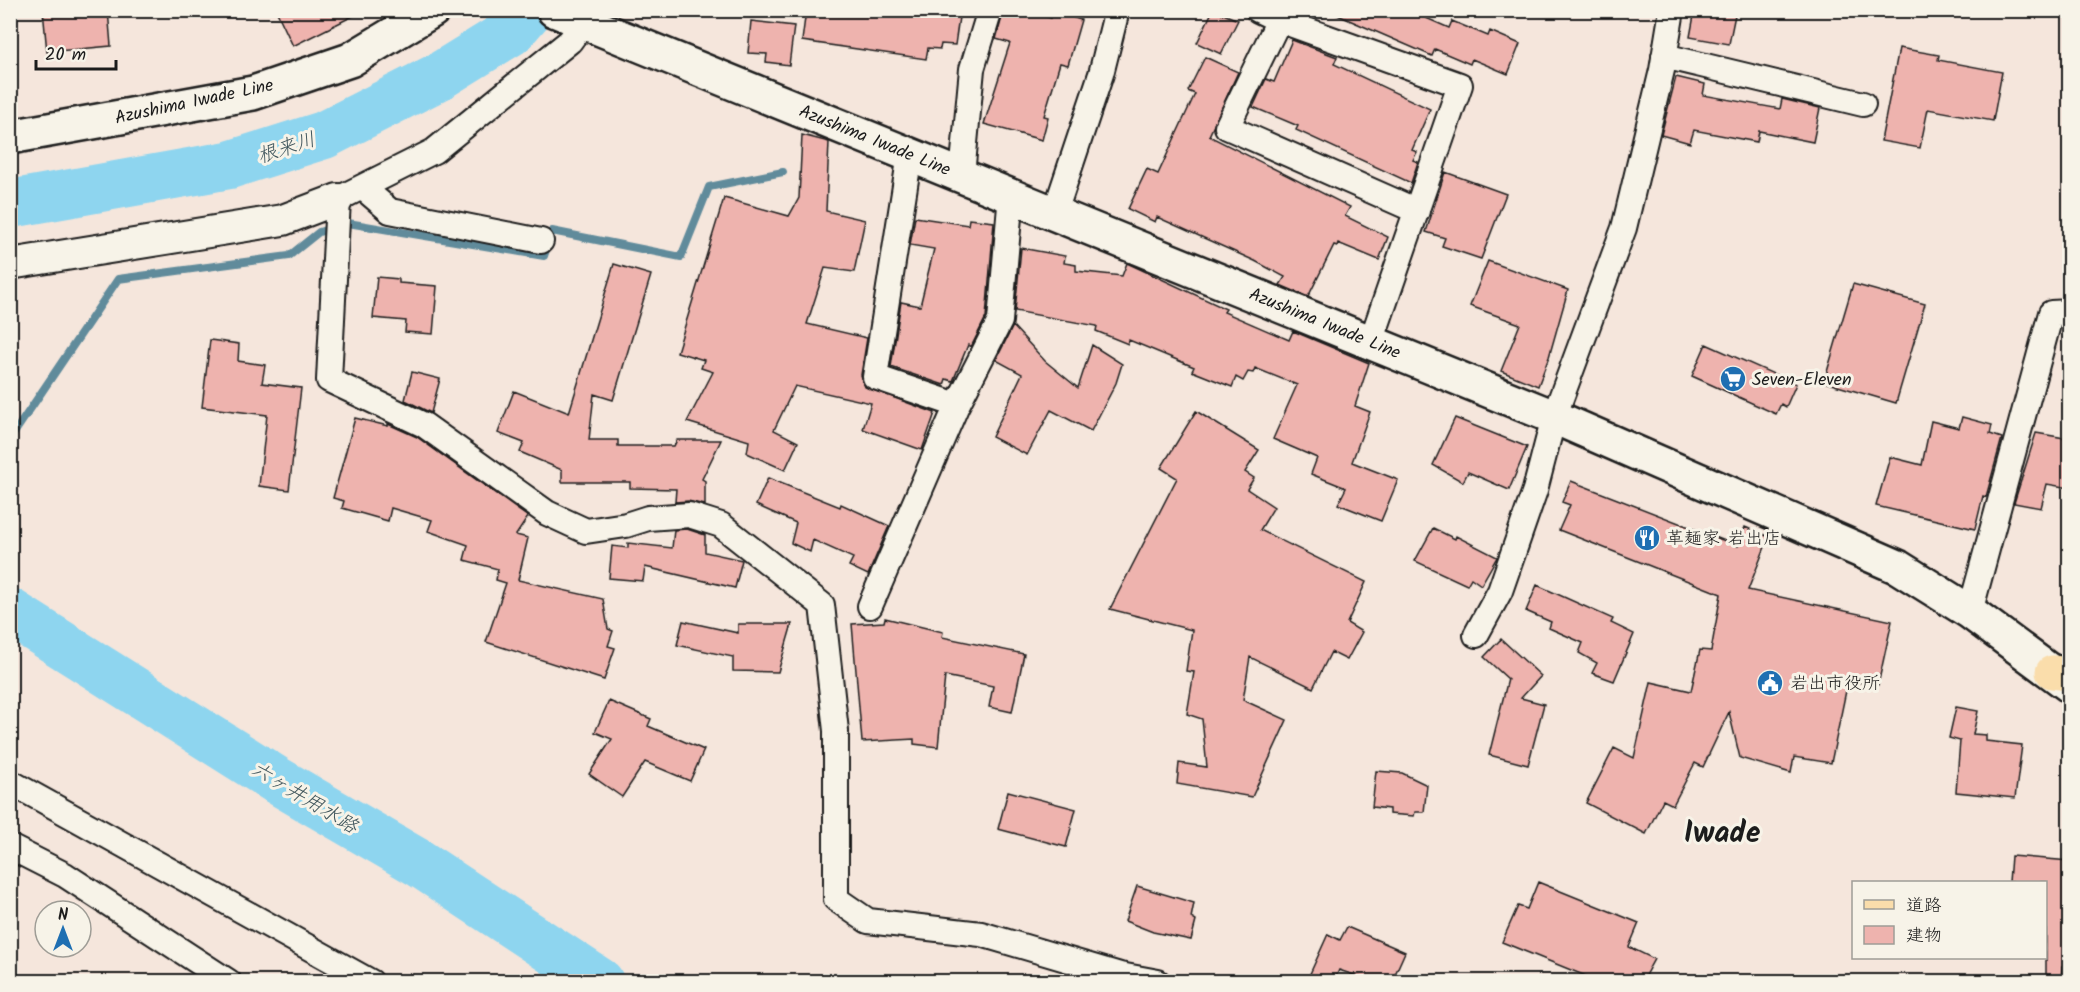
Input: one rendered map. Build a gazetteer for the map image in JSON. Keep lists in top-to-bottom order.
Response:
{
  "streets": {
    "main road": ["Azushima Iwade Line"]
  },
  "districts": ["Iwade"],
  "water": ["根来川", "六ヶ井用水路"],
  "places": {
    "supermarket": ["Seven-Eleven"],
    "restaurant": ["革麺家 岩出店"],
    "public building": ["岩出市役所"]
  },
  "legend": ["道路", "建物"],
  "scale_bar": "20 m",
  "north": "top"
}
